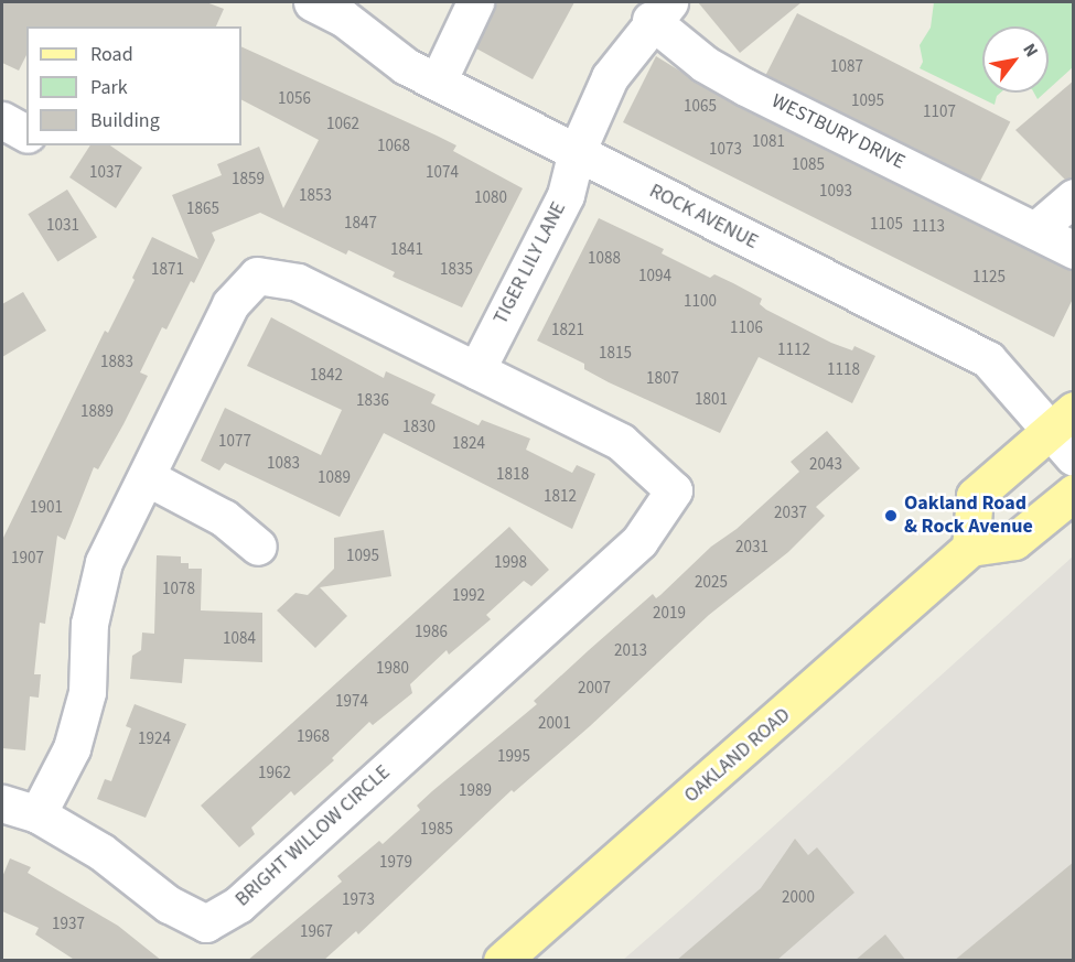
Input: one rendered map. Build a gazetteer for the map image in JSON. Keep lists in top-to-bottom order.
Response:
{
  "streets": {
    "main road": ["OAKLAND ROAD"],
    "street": [
      "WESTBURY DRIVE",
      "ROCK AVENUE",
      "TIGER LILY LANE",
      "BRIGHT WILLOW CIRCLE"
    ]
  },
  "crossings": [
    ["WESTBURY DRIVE", "TIGER LILY LANE"],
    ["ROCK AVENUE", "TIGER LILY LANE"],
    ["TIGER LILY LANE", "BRIGHT WILLOW CIRCLE"]
  ],
  "places": ["Oakland Road & Rock Avenue"],
  "house_numbers": [
    "1087",
    "1056",
    "1095",
    "1065",
    "1107",
    "1062",
    "1081",
    "1068",
    "1073",
    "1085",
    "1037",
    "1074",
    "1859",
    "1093",
    "1853",
    "1080",
    "1865",
    "1847",
    "1105",
    "1031",
    "1113",
    "1841",
    "1088",
    "1871",
    "1835",
    "1094",
    "1125",
    "1100",
    "1106",
    "1821",
    "1112",
    "1815",
    "1883",
    "1118",
    "1842",
    "1807",
    "1801",
    "1836",
    "1889",
    "1830",
    "1077",
    "1824",
    "1083",
    "2043",
    "1818",
    "1089",
    "1812",
    "1901",
    "2037",
    "2031",
    "1095",
    "1907",
    "1998",
    "2025",
    "1078",
    "1992",
    "2019",
    "1986",
    "1084",
    "2013",
    "1980",
    "2007",
    "1974",
    "2001",
    "1968",
    "1924",
    "1995",
    "1962",
    "1989",
    "1985",
    "1979",
    "2000",
    "1973",
    "1937",
    "1967"
  ],
  "legend": ["Road", "Park", "Building"],
  "north": "top right"
}
